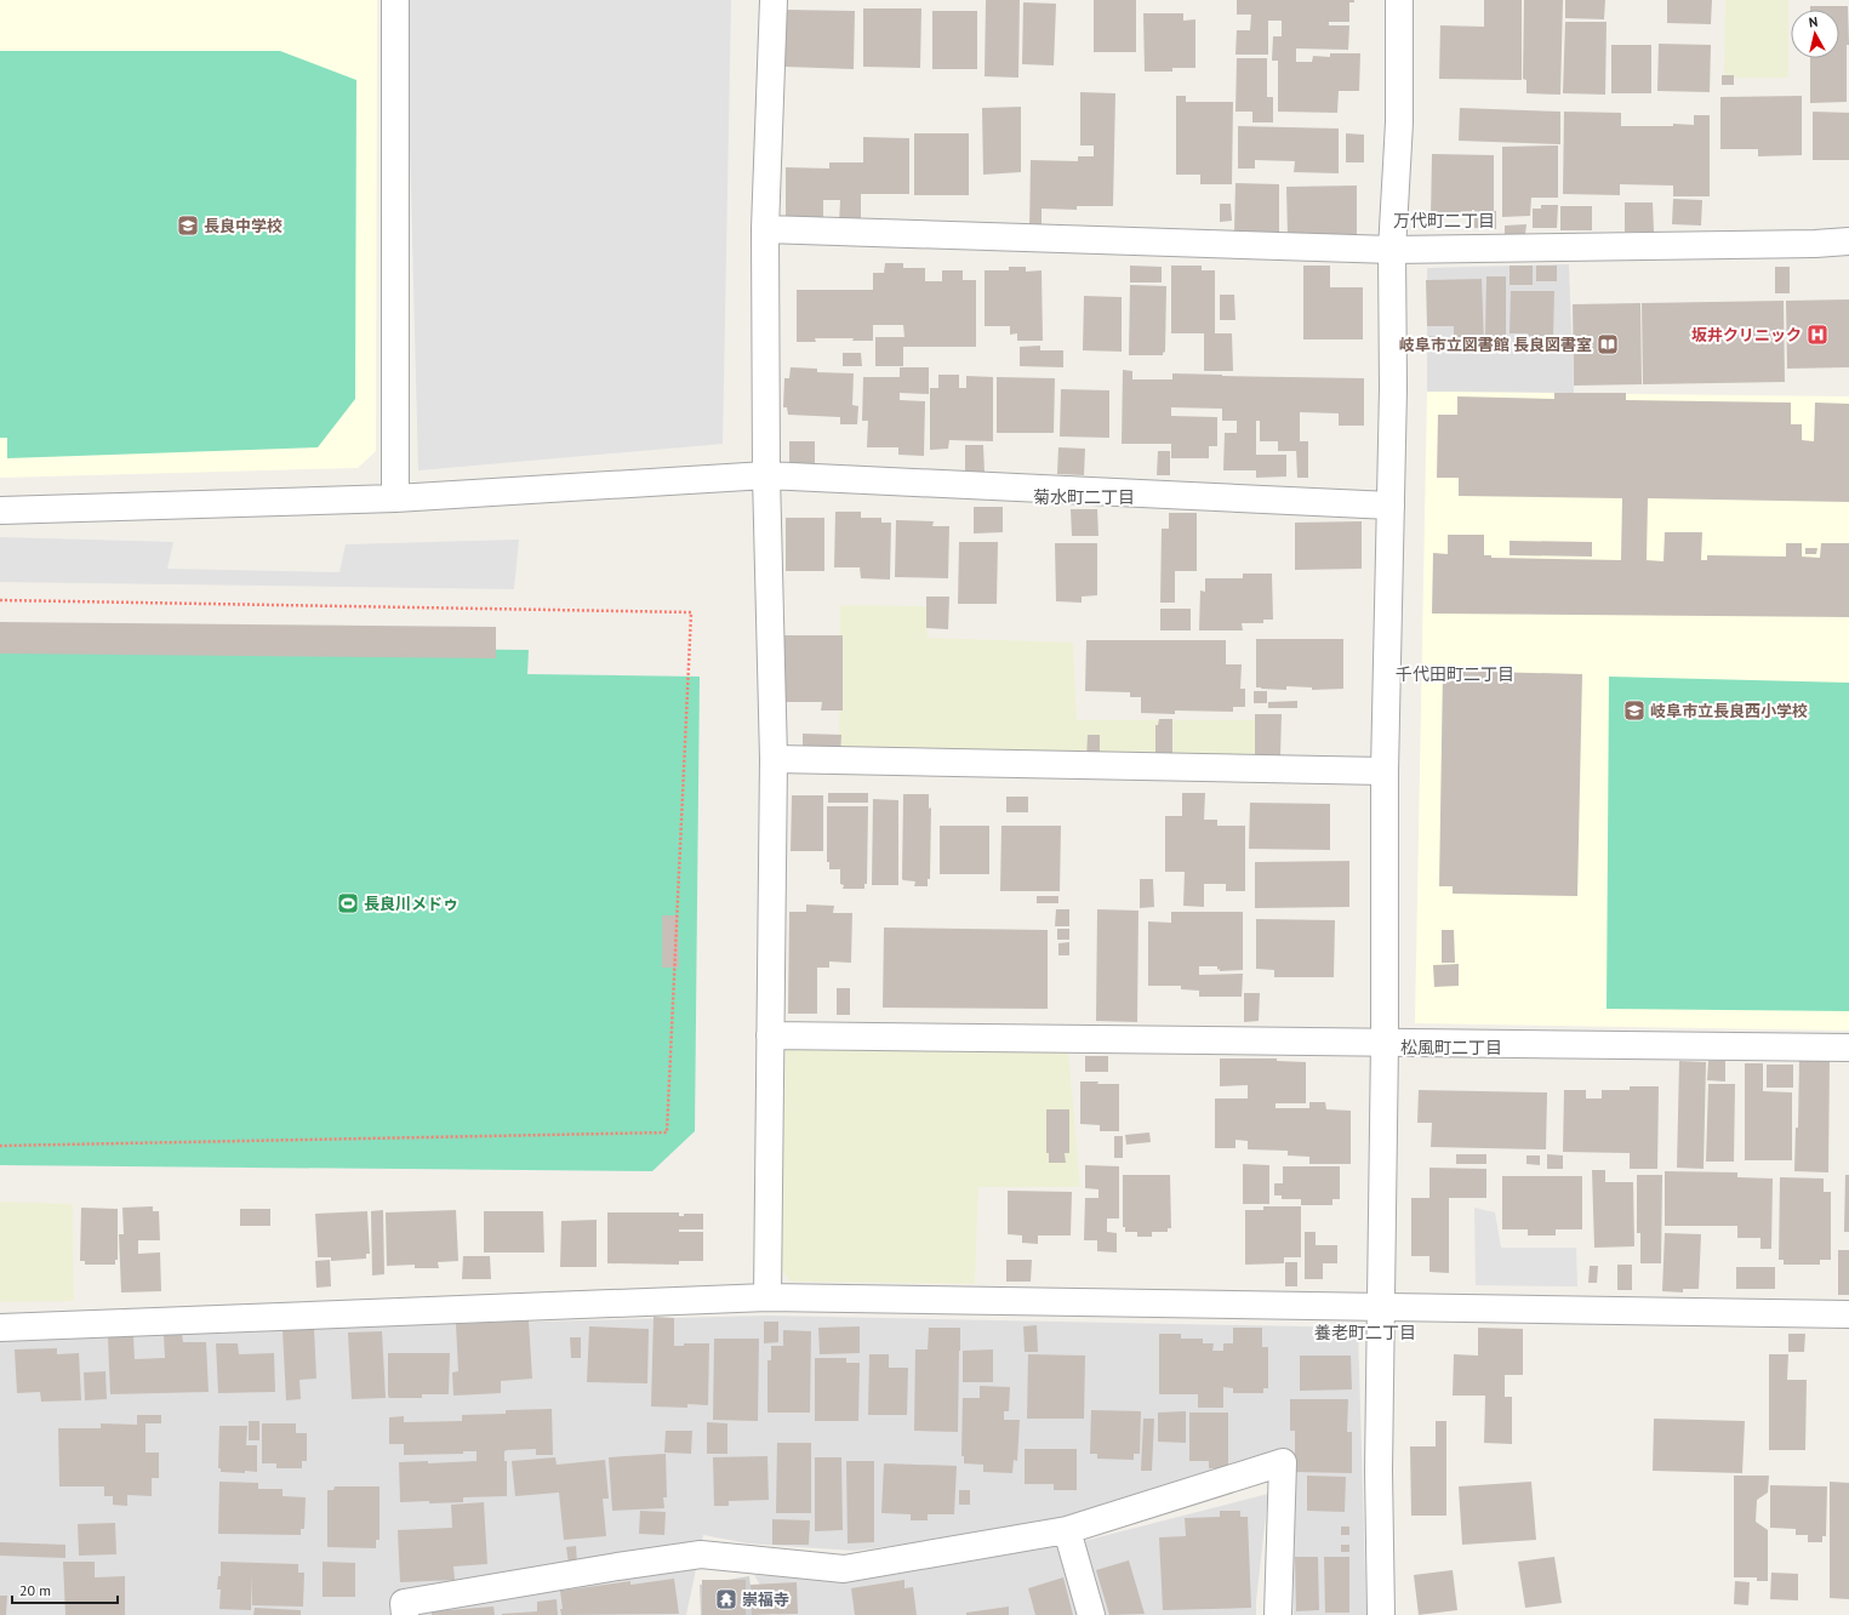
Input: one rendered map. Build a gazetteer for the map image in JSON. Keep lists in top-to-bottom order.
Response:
{
  "districts": [
    "万代町二丁目",
    "菊水町二丁目",
    "千代田町二丁目",
    "松風町二丁目",
    "養老町二丁目"
  ],
  "places": {
    "school or university": ["長良中学校", "岐阜市立長良西小学校"],
    "hospital": ["坂井クリニック"],
    "library": ["岐阜市立図書館 長良図書室"],
    "sports": ["長良川メドゥ"],
    "temple": ["崇福寺"]
  },
  "scale_bar": "20 m",
  "north": "top"
}
